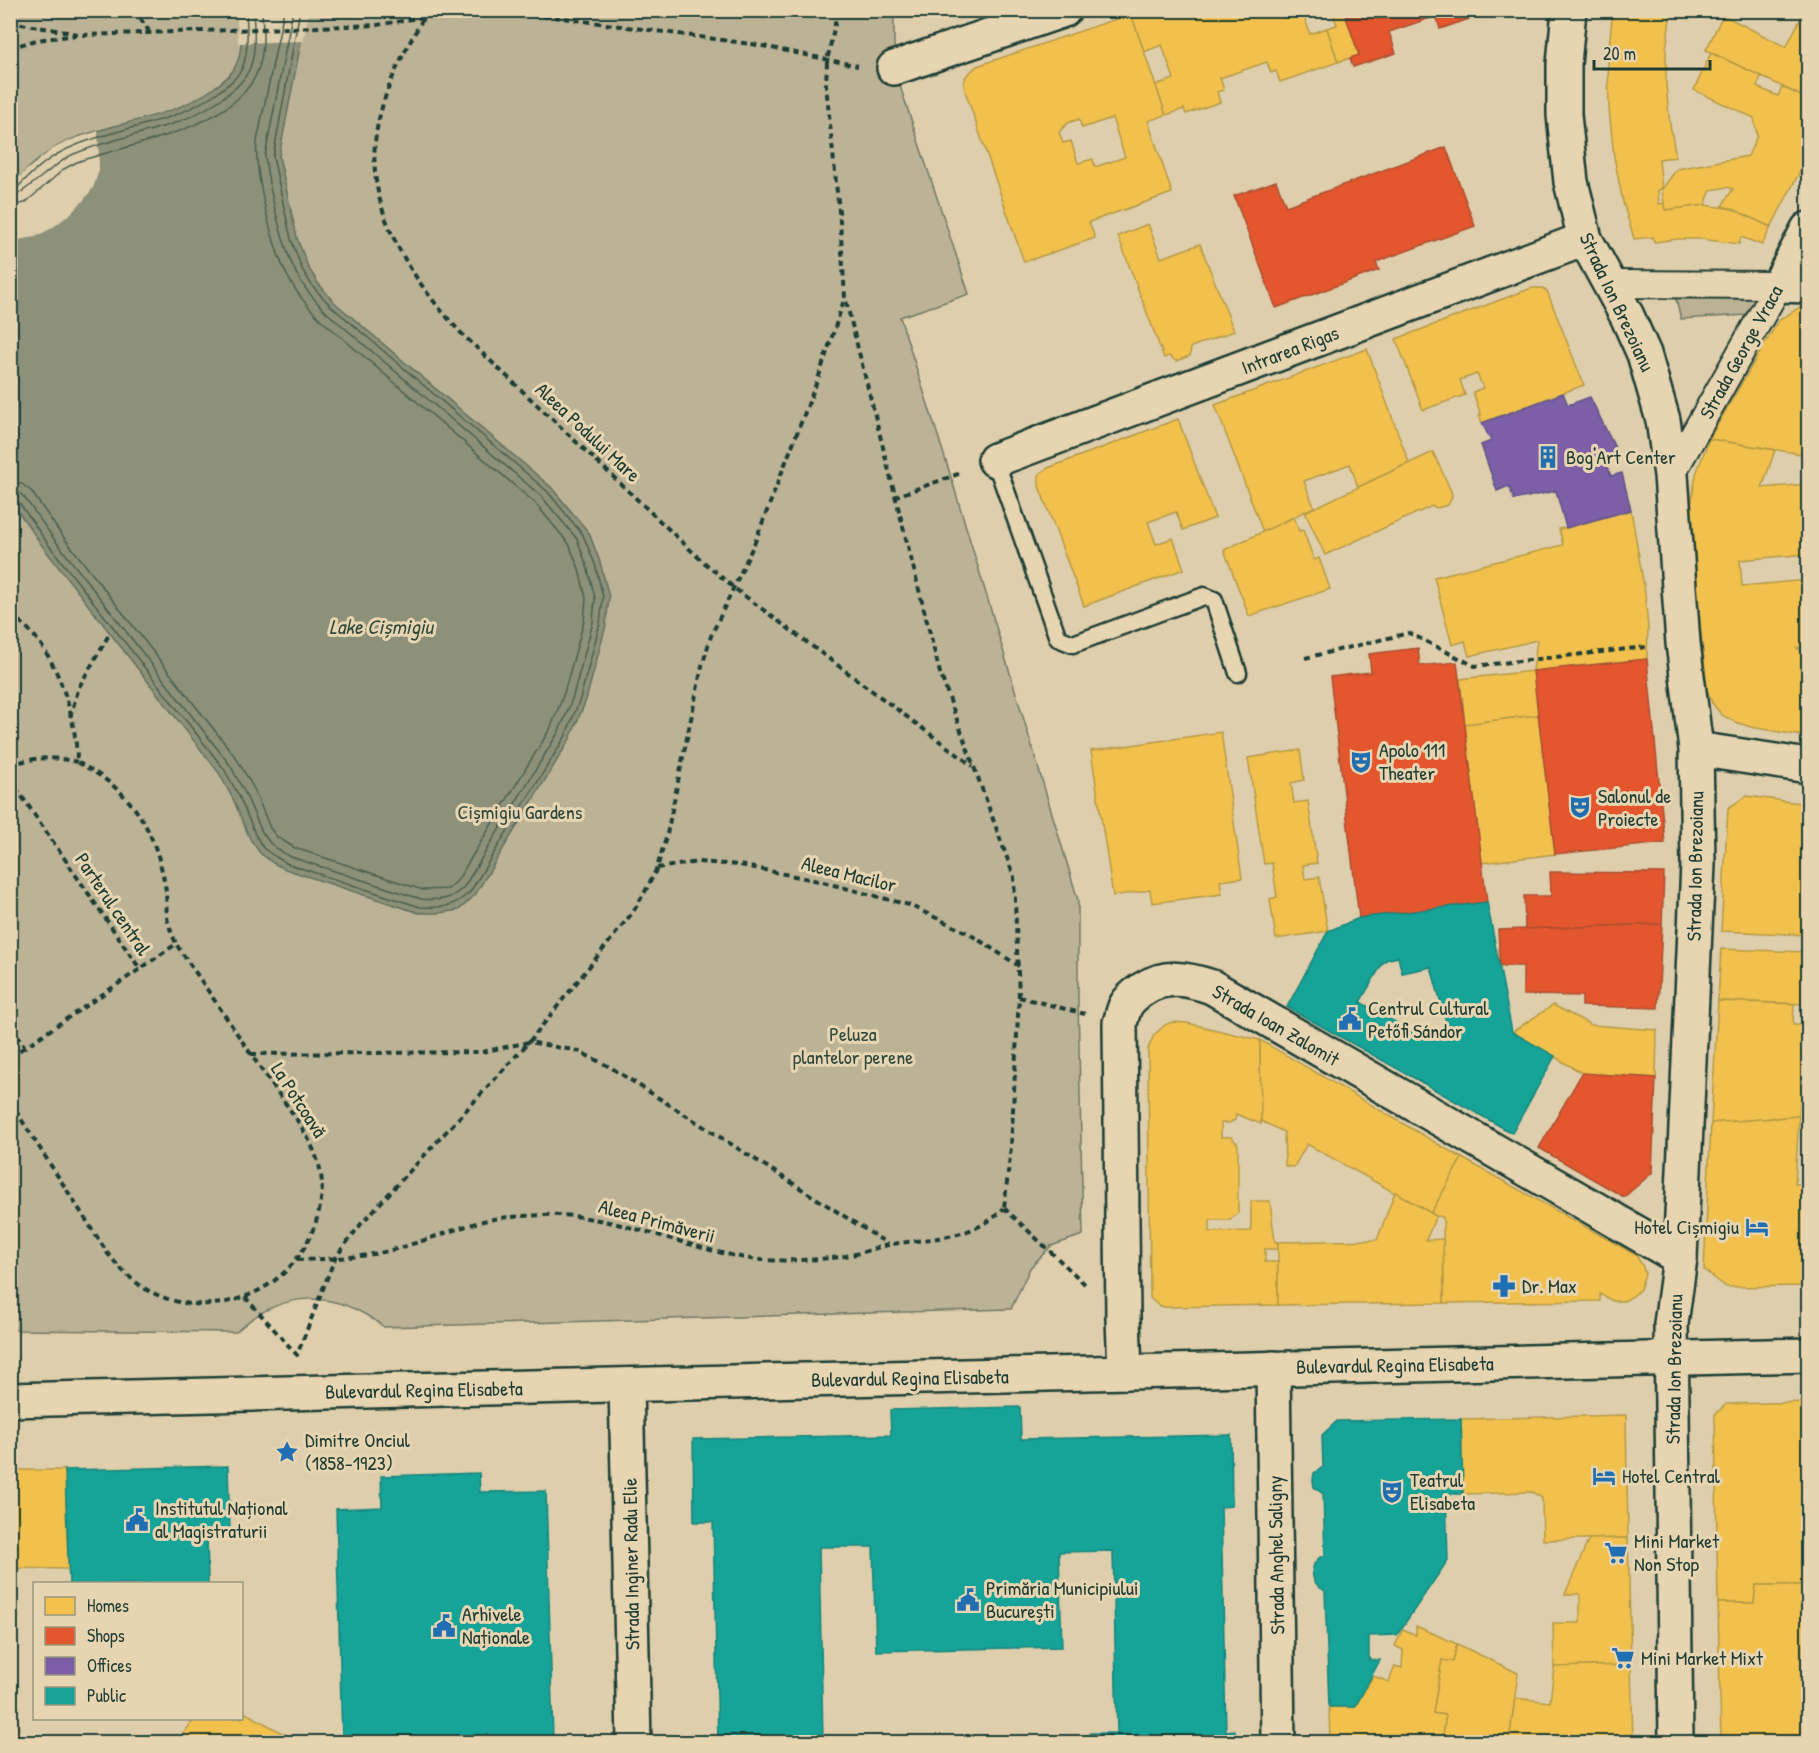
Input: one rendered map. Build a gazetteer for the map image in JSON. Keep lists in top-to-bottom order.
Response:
{
  "streets": {
    "street": [
      "Strada Ion Brezoianu",
      "Intrarea Rigas",
      "Strada George Vraca",
      "Strada Ioan Zalomit",
      "Bulevardul Regina Elisabeta",
      "Strada Anghel Saligny",
      "Strada Inginer Radu Elie"
    ],
    "path": [
      "Aleea Podului Mare",
      "Aleea Macilor",
      "Parterul central",
      "La Potcoavă",
      "Aleea Primăverii"
    ]
  },
  "crossings": [
    ["Strada Ion Brezoianu", "Intrarea Rigas"],
    ["Strada Ion Brezoianu", "Strada George Vraca"],
    ["Strada Ion Brezoianu", "Strada Ioan Zalomit"],
    ["Strada Ion Brezoianu", "Bulevardul Regina Elisabeta"],
    ["Strada Ioan Zalomit", "Bulevardul Regina Elisabeta"],
    ["La Potcoavă", "Aleea Primăverii"],
    ["Bulevardul Regina Elisabeta", "Strada Anghel Saligny"],
    ["Bulevardul Regina Elisabeta", "Strada Inginer Radu Elie"]
  ],
  "water": ["Lake Cișmigiu"],
  "parks": ["Cișmigiu Gardens", "Peluza plantelor perene"],
  "places": {
    "building": ["Bog'Art Center"],
    "theatre": ["Apolo 111 Theater", "Salonul de Proiecte", "Teatrul Elisabeta"],
    "public building": [
      "Centrul Cultural Petőfi Sándor",
      "Institutul Național al Magistraturii",
      "Primăria Municipiului București",
      "Arhivele Naționale"
    ],
    "hotel": ["Hotel Cișmigiu", "Hotel Central"],
    "pharmacy": ["Dr. Max"],
    "place": ["Dimitre Onciul (1858-1923)"],
    "supermarket": ["Mini Market Non Stop", "Mini Market Mixt"]
  },
  "legend": [
    "Homes",
    "Shops",
    "Offices",
    "Public"
  ],
  "scale_bar": "20 m"
}
